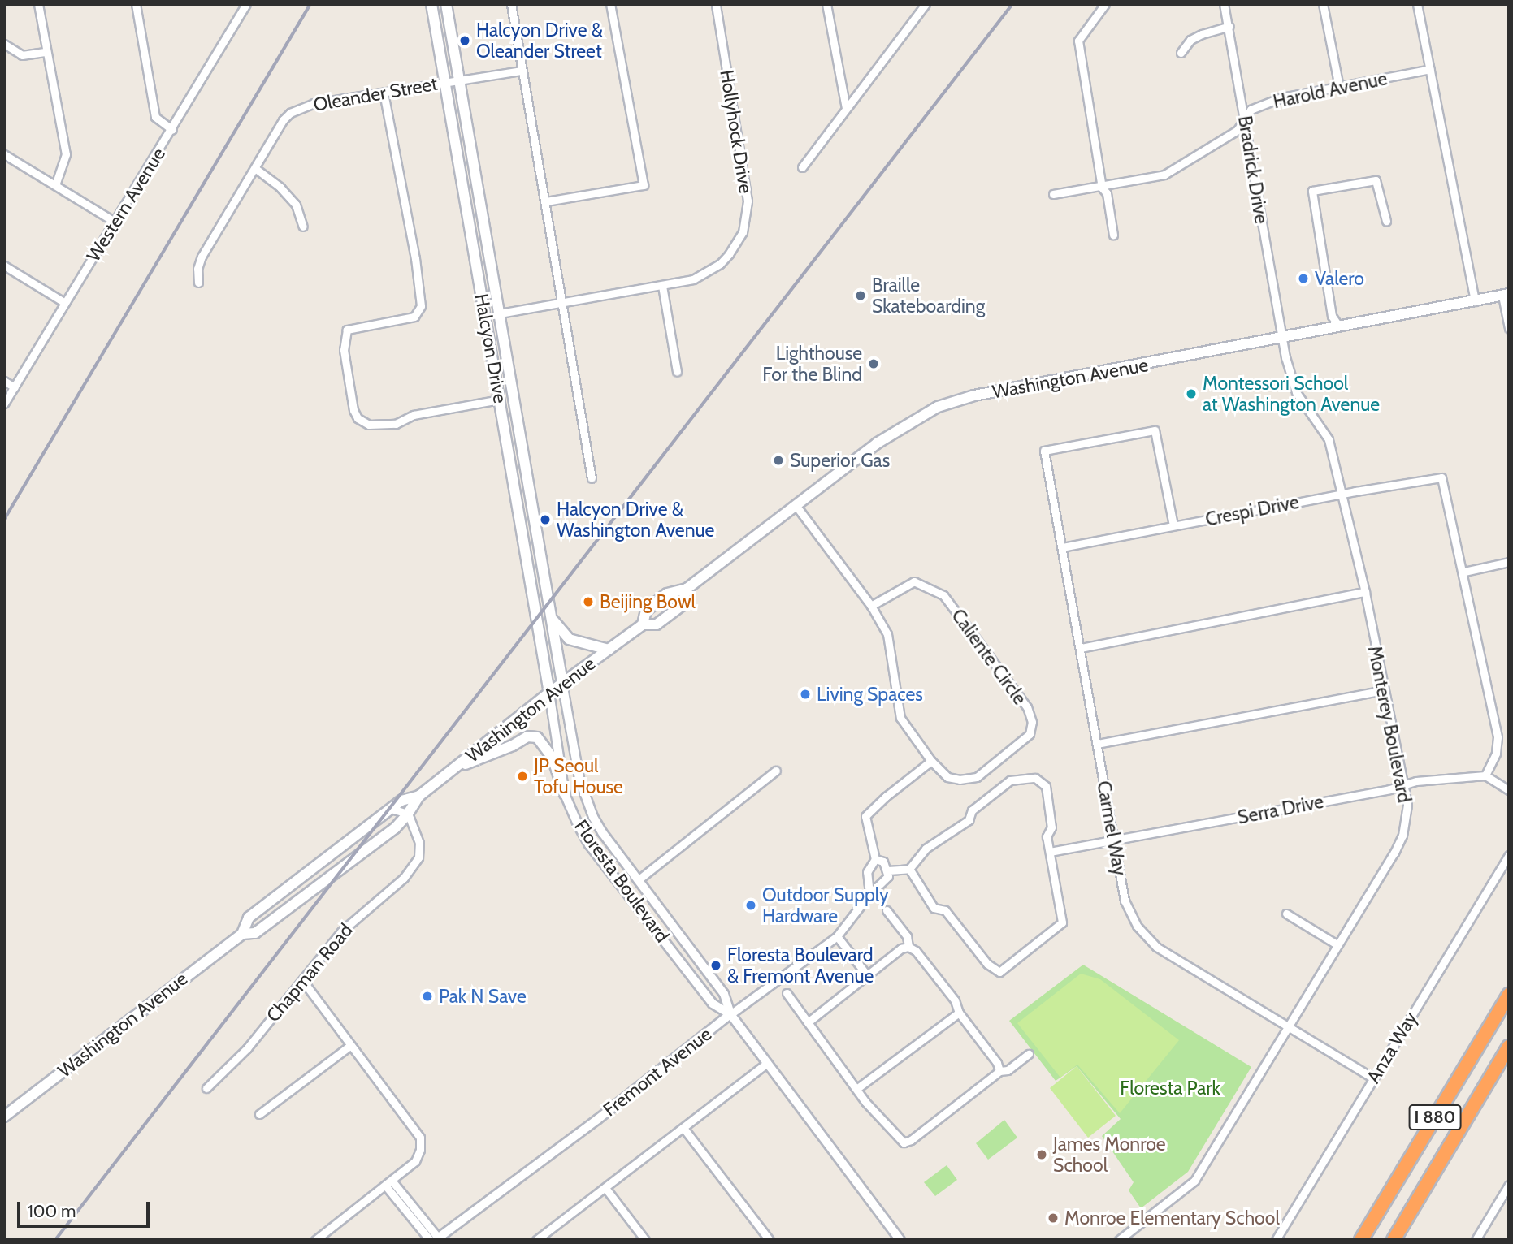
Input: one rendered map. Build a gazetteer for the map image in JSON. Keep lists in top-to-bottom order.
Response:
{
  "streets": {
    "highway": ["I 880"],
    "main road": ["Halcyon Drive", "Washington Avenue"],
    "street": [
      "Harold Avenue",
      "Oleander Street",
      "Hollyhock Drive",
      "Bradrick Drive",
      "Western Avenue",
      "Crespi Drive",
      "Caliente Circle",
      "Monterey Boulevard",
      "Serra Drive",
      "Carmel Way",
      "Floresta Boulevard",
      "Chapman Road",
      "Anza Way",
      "Fremont Avenue"
    ]
  },
  "crossings": [
    ["Harold Avenue", "Bradrick Drive"],
    ["Oleander Street", "Halcyon Drive"],
    ["Hollyhock Drive", "Halcyon Drive"],
    ["Bradrick Drive", "Washington Avenue"],
    ["Bradrick Drive", "Monterey Boulevard"],
    ["Halcyon Drive", "Washington Avenue"],
    ["Halcyon Drive", "Floresta Boulevard"],
    ["Washington Avenue", "Monterey Boulevard"],
    ["Washington Avenue", "Floresta Boulevard"],
    ["Washington Avenue", "Chapman Road"],
    ["Crespi Drive", "Monterey Boulevard"],
    ["Crespi Drive", "Carmel Way"],
    ["Monterey Boulevard", "Serra Drive"],
    ["Monterey Boulevard", "Carmel Way"],
    ["Serra Drive", "Carmel Way"],
    ["Carmel Way", "Anza Way"],
    ["Floresta Boulevard", "Fremont Avenue"]
  ],
  "parks": ["Floresta Park"],
  "places": [
    "Halcyon Drive & Oleander Street",
    "Valero",
    "Braille Skateboarding",
    "Lighthouse For the Blind",
    "Montessori School at Washington Avenue",
    "Superior Gas",
    "Halcyon Drive & Washington Avenue",
    "Beijing Bowl",
    "Living Spaces",
    "JP Seoul Tofu House",
    "Outdoor Supply Hardware",
    "Floresta Boulevard & Fremont Avenue",
    "Pak N Save",
    "James Monroe School",
    "Monroe Elementary School"
  ],
  "scale_bar": "100 m"
}
